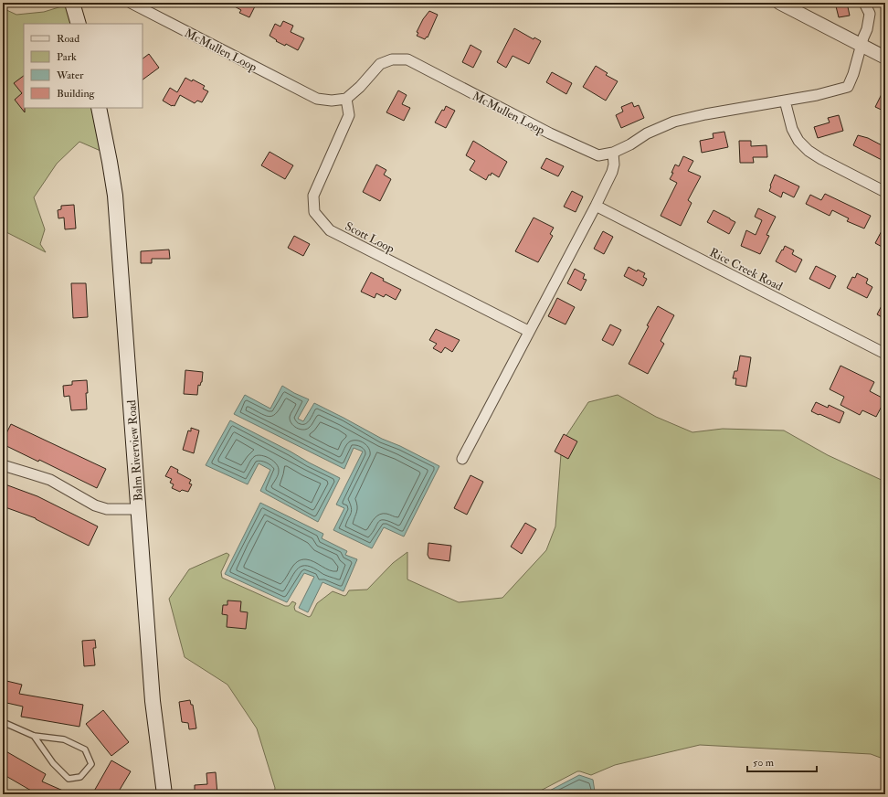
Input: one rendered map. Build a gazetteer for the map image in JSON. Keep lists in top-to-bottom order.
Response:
{
  "streets": {
    "main road": ["Balm Riverview Road"],
    "street": ["McMullen Loop", "Scott Loop", "Rice Creek Road"]
  },
  "crossings": [
    ["McMullen Loop", "Scott Loop"]
  ],
  "legend": [
    "Road",
    "Park",
    "Water",
    "Building"
  ],
  "scale_bar": "50 m"
}
